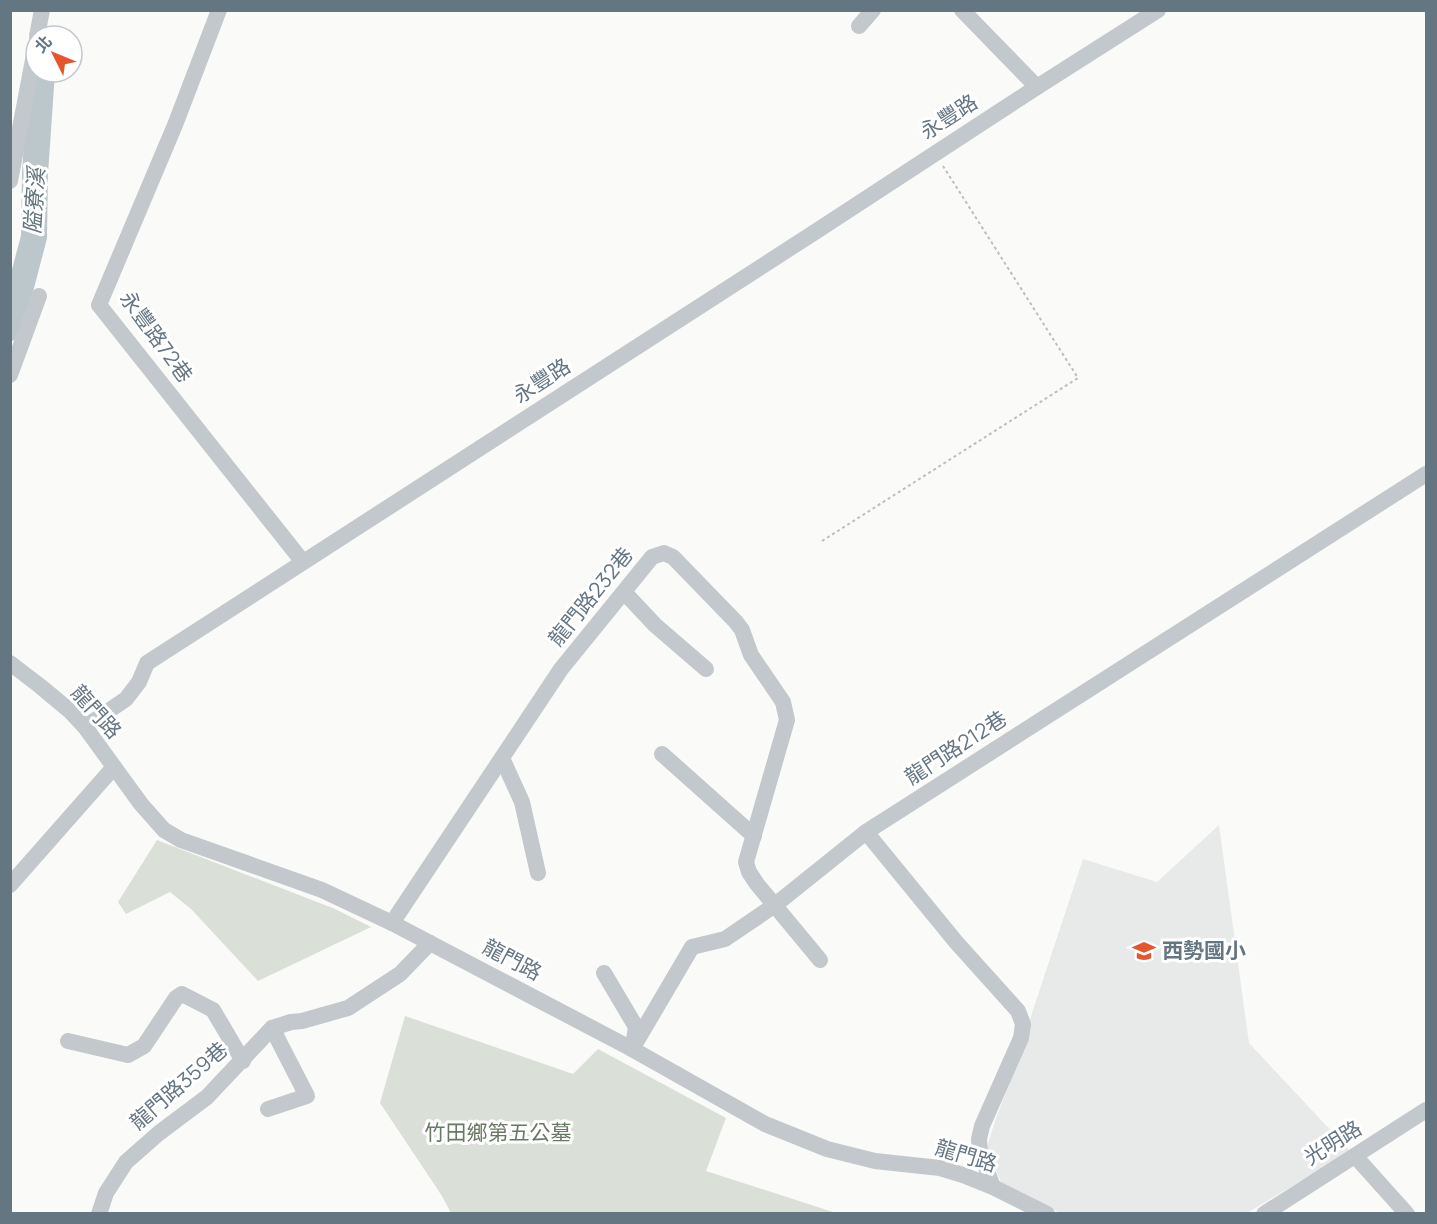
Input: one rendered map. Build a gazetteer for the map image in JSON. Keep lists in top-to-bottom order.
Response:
{
  "streets": {
    "street": [
      "永豐路",
      "永豐路72巷",
      "龍門路232巷",
      "龍門路",
      "龍門路212巷",
      "龍門路359巷",
      "光明路"
    ]
  },
  "crossings": [
    ["永豐路", "永豐路72巷"],
    ["永豐路", "龍門路"],
    ["龍門路232巷", "龍門路"],
    ["龍門路", "龍門路212巷"]
  ],
  "water": ["隘寮溪"],
  "parks": ["竹田鄉第五公墓"],
  "places": {
    "school or university": ["西勢國小"]
  },
  "north": "top left"
}
